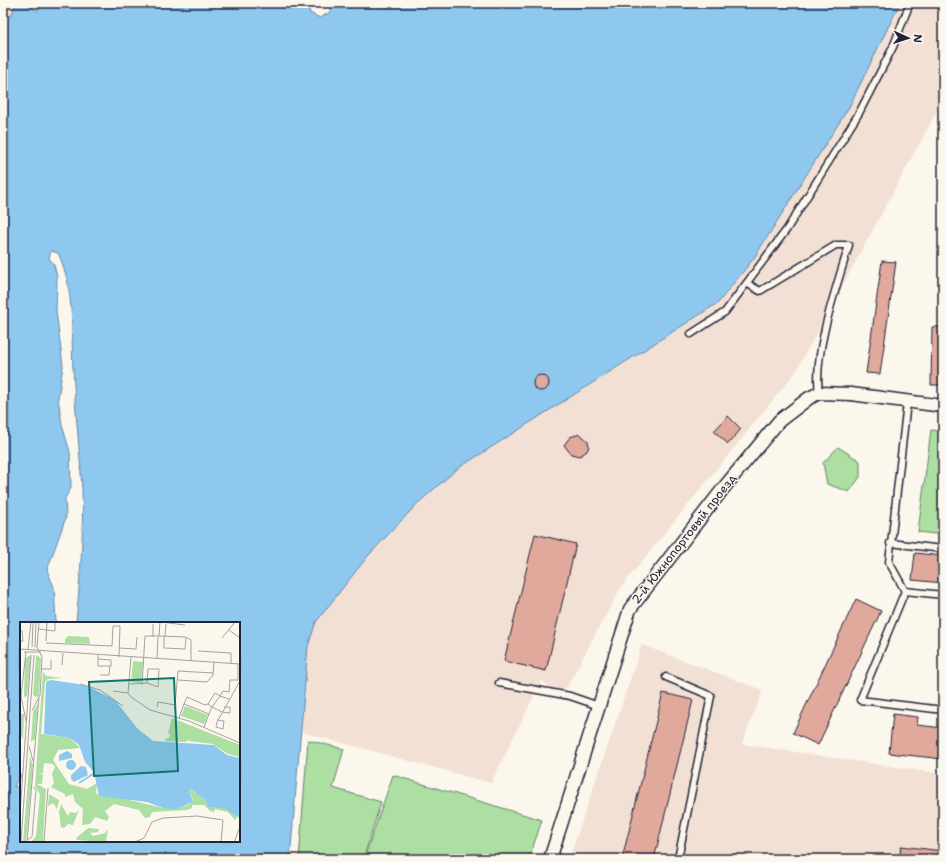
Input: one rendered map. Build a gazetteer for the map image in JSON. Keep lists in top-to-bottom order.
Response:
{
  "streets": {
    "street": ["2-й Южнопортовый проезд"]
  },
  "north": "right"
}
